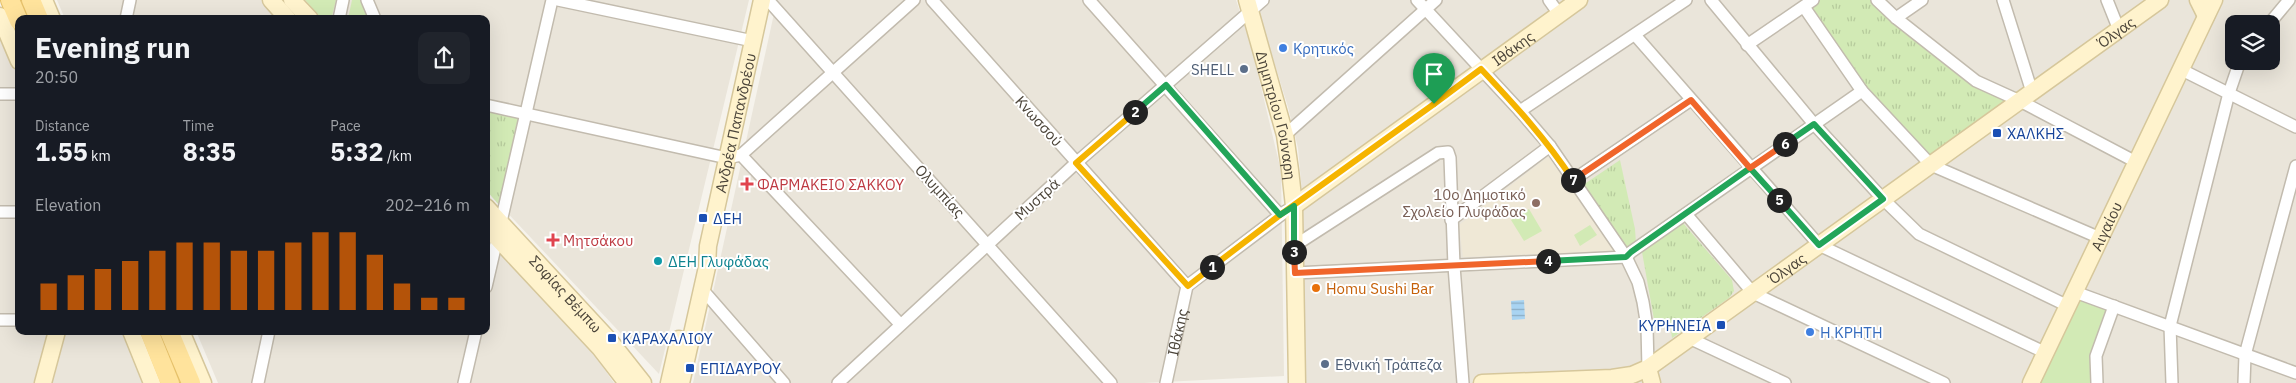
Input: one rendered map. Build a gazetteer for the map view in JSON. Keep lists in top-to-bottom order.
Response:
{
  "streets": {
    "street": [
      "Όλγας",
      "Ιθάκης",
      "Δημητρίου Γούναρη",
      "Κνωσσού",
      "Ανδρέα Παπανδρέου",
      "Ολυμπίας",
      "Μυστρά",
      "Αιγαίου",
      "Σοφίας Βέμπω"
    ]
  },
  "crossings": [
    ["Ιθάκης", "Δημητρίου Γούναρη"],
    ["Ιθάκης", "Κνωσσού"],
    ["Δημητρίου Γούναρη", "Μυστρά"],
    ["Κνωσσού", "Μυστρά"],
    ["Ολυμπίας", "Μυστρά"]
  ],
  "places": {
    "other": [
      "Κρητικός",
      "SHELL",
      "10o Δημοτικό Σχολείο Γλυφάδας",
      "ΔΕΗ Γλυφάδας",
      "Homu Sushi Bar",
      "Η ΚΡΗΤΗ",
      "Εθνική Τράπεζα"
    ],
    "transit": [
      "ΧΑΛΚΗΣ",
      "ΔΕΗ",
      "ΚΥΡΗΝΕΙΑ",
      "ΚΑΡΑΧΑΛΙΟΥ",
      "ΕΠΙΔΑΥΡΟΥ"
    ],
    "health": ["ΦΑΡΜΑΚΕΙΟ ΣΑΚΚΟΥ", "Μητσάκου"]
  },
  "page": {
    "heading": ["Evening run", "20:50"],
    "pins": [
      "2",
      "6",
      "7",
      "5",
      "3",
      "4",
      "1"
    ],
    "stats": [
      ["Distance", "1.55 km"],
      ["Time", "8:35"],
      ["Pace", "5:32 /km"]
    ],
    "chart": ["Elevation", "202–216 m"]
  }
}
